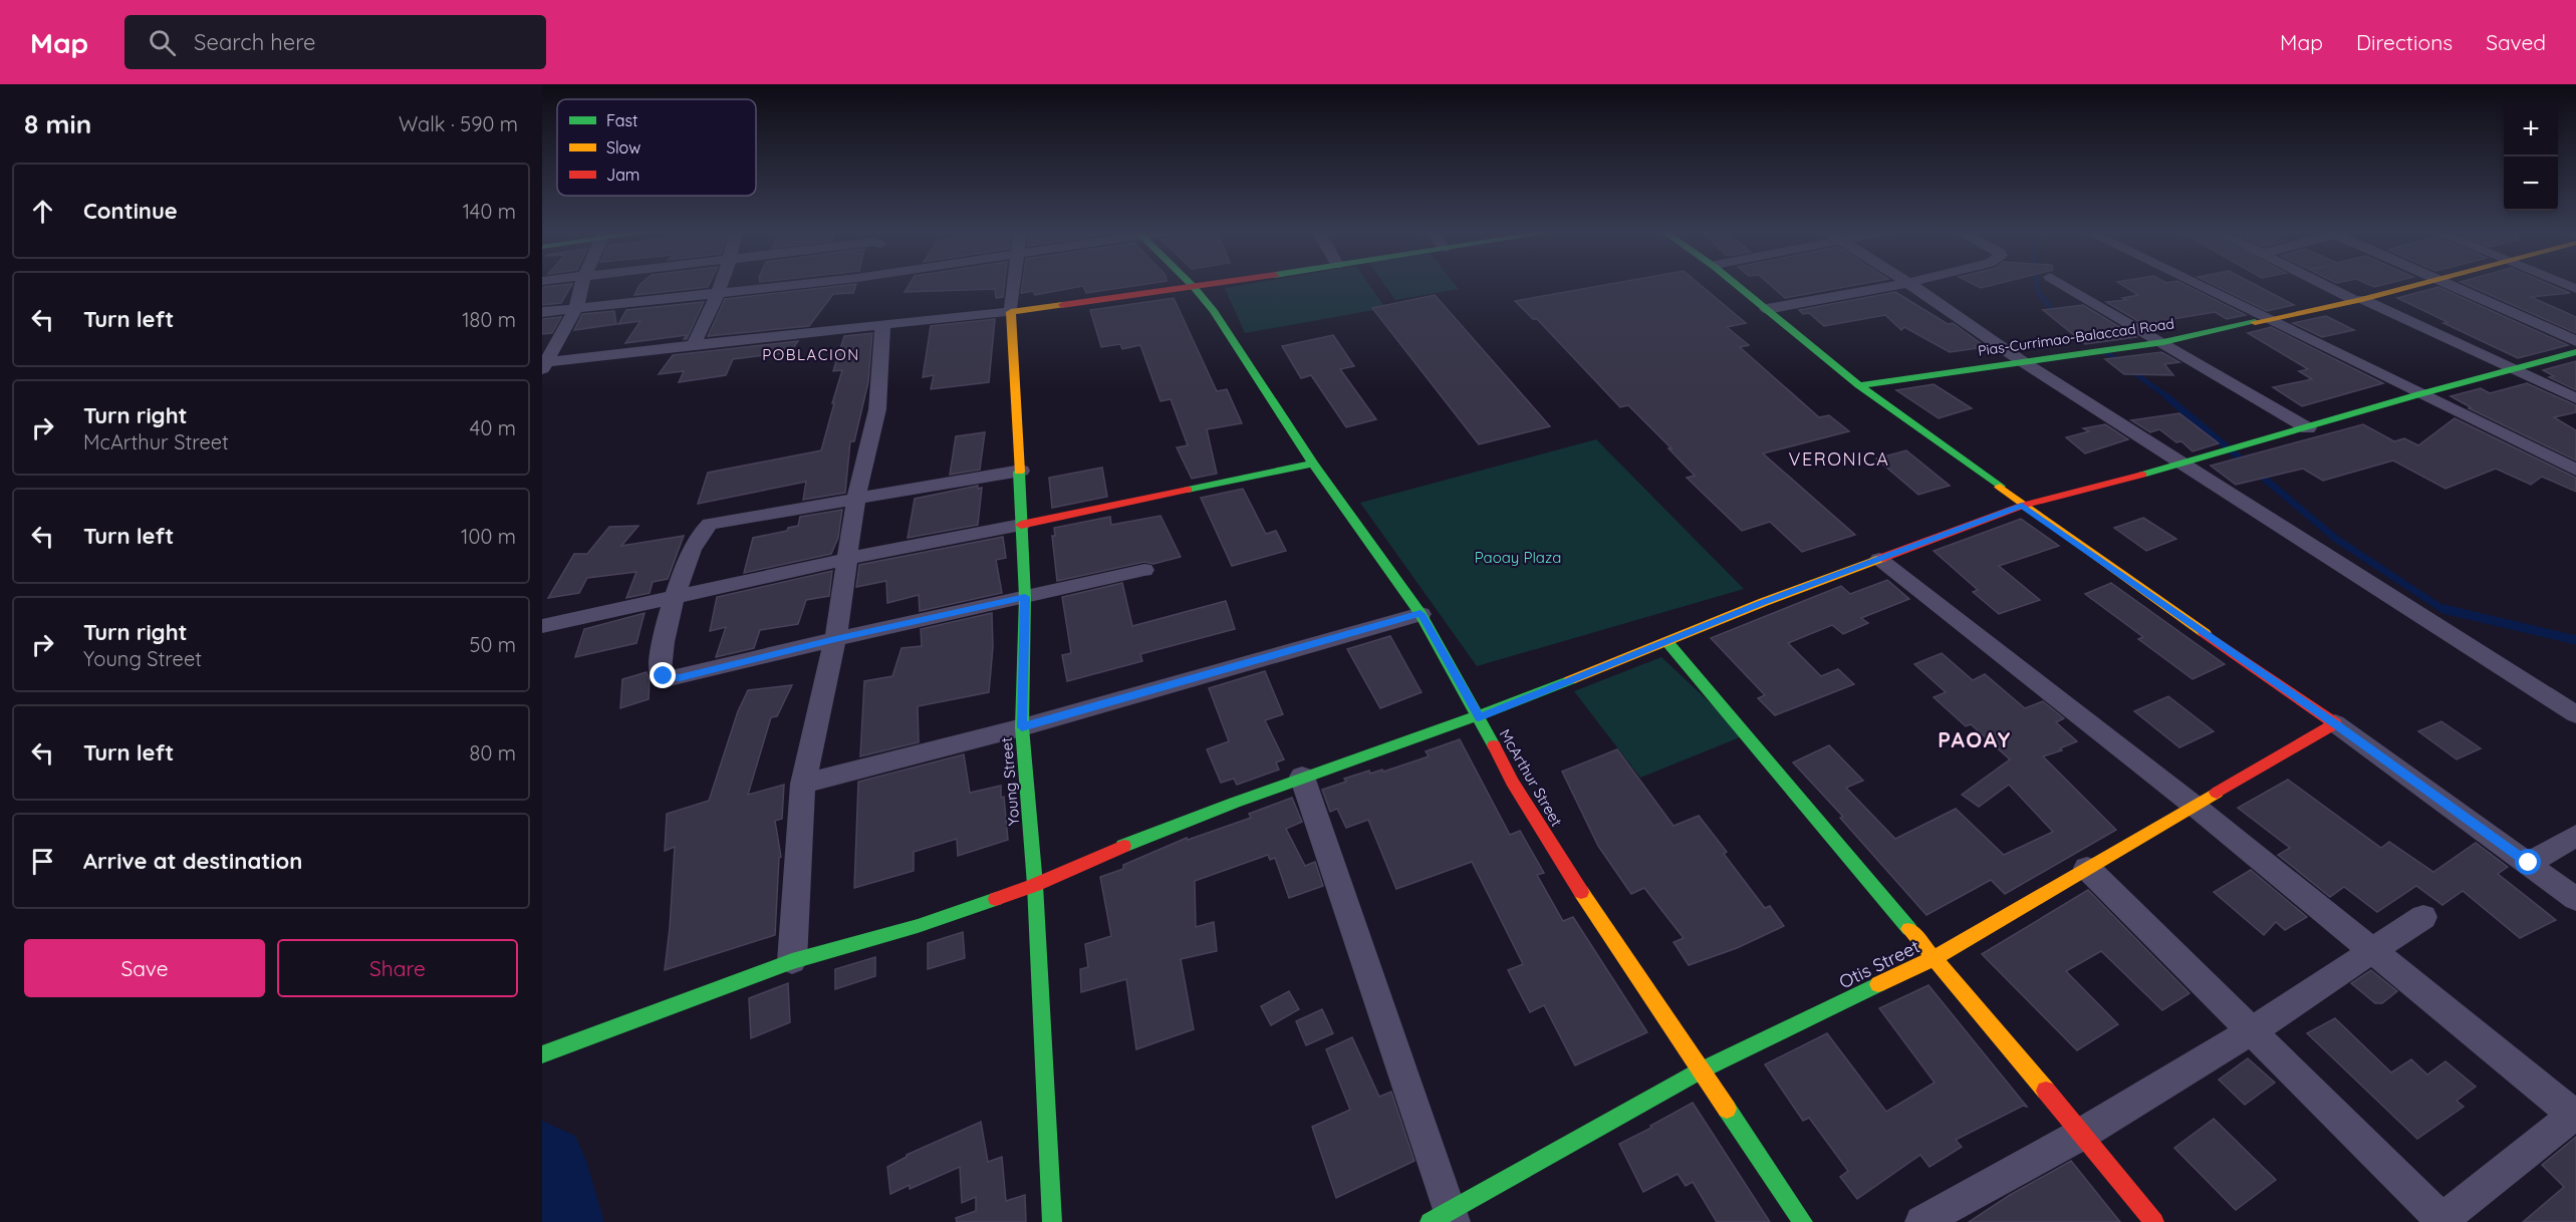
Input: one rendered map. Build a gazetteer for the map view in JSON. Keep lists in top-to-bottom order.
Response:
{
  "streets": {
    "main road": [
      "Pias-Currimao-Balaccad Road",
      "McArthur Street",
      "Young Street",
      "Otis Street"
    ]
  },
  "crossings": [
    ["McArthur Street", "Otis Street"]
  ],
  "districts": ["POBLACION", "VERONICA", "PAOAY"],
  "parks": ["Paoay Plaza"],
  "legend": ["Fast", "Slow", "Jam"],
  "page": {
    "header": "Map",
    "search": "Search here",
    "nav": ["Map", "Directions", "Saved"],
    "heading": ["8 min", "Walk · 590 m"],
    "map_buttons": ["+", "−"],
    "list": [
      ["Continue", "140 m"],
      ["Turn left", "180 m"],
      ["Turn right", "McArthur Street", "40 m"],
      ["Turn left", "100 m"],
      ["Turn right", "Young Street", "50 m"],
      ["Turn left", "80 m"],
      "Arrive at destination"
    ],
    "buttons": ["Save", "Share"]
  }
}
